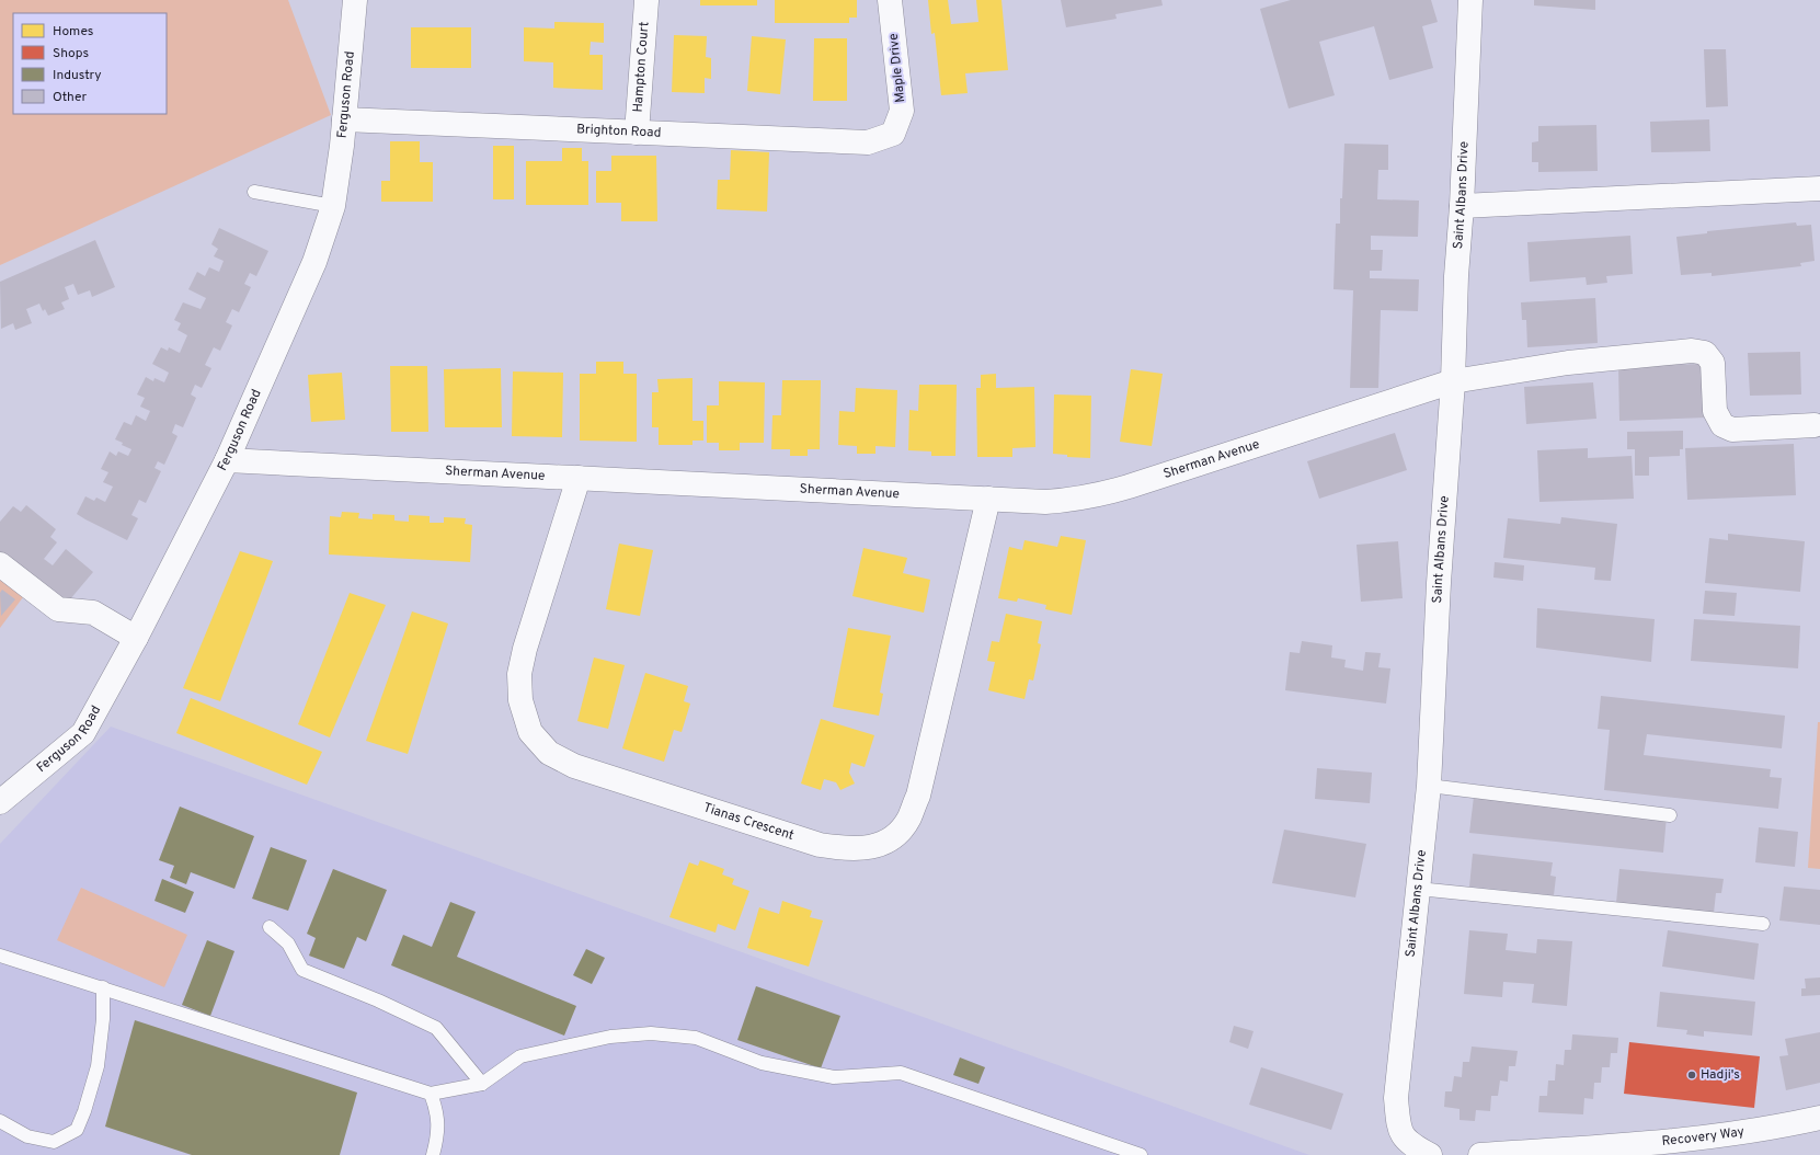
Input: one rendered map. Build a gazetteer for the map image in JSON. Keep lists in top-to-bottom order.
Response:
{
  "streets": {
    "street": [
      "Hampton Court",
      "Maple Drive",
      "Ferguson Road",
      "Brighton Road",
      "Saint Albans Drive",
      "Sherman Avenue",
      "Tianas Crescent",
      "Recovery Way"
    ]
  },
  "crossings": [
    ["Hampton Court", "Brighton Road"],
    ["Maple Drive", "Brighton Road"],
    ["Ferguson Road", "Brighton Road"],
    ["Ferguson Road", "Sherman Avenue"],
    ["Saint Albans Drive", "Sherman Avenue"],
    ["Sherman Avenue", "Tianas Crescent"]
  ],
  "places": ["Hadji's"],
  "legend": [
    "Homes",
    "Shops",
    "Industry",
    "Other"
  ]
}
